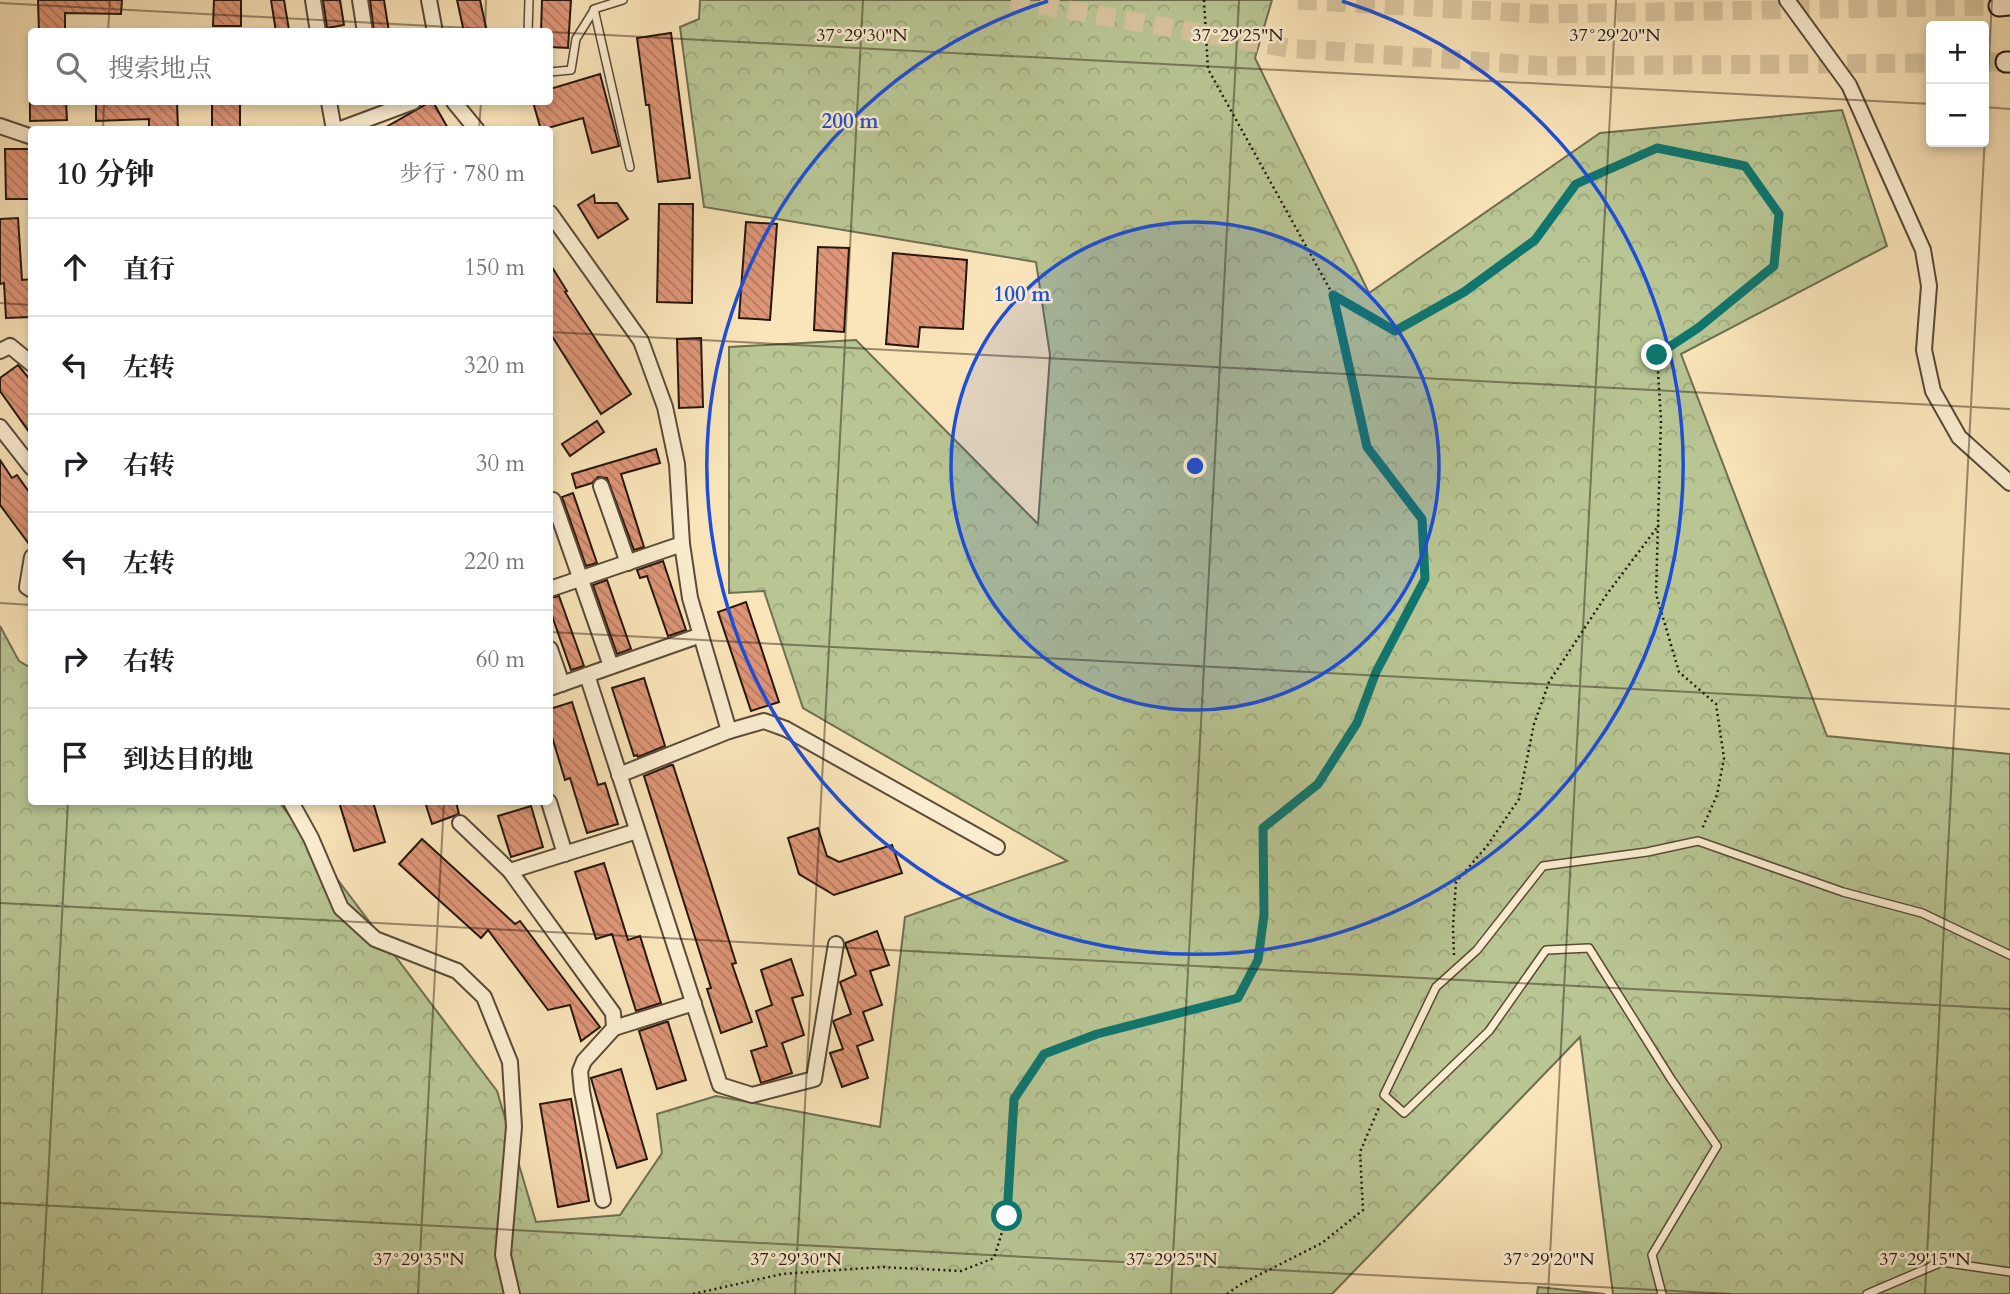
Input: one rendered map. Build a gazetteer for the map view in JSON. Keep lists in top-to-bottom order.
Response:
{
  "page": {
    "map_buttons": ["+", "−"],
    "search": "搜索地点",
    "heading": ["10 分钟", "步行 · 780 m"],
    "list": [
      ["直行", "150 m"],
      ["左转", "320 m"],
      ["右转", "30 m"],
      ["左转", "220 m"],
      ["右转", "60 m"],
      "到达目的地"
    ]
  },
  "coordinates": [
    "37°29'30\"N",
    "37°29'25\"N",
    "37°29'20\"N",
    "37°29'35\"N",
    "37°29'15\"N"
  ],
  "rings": ["200 m", "100 m"]
}
